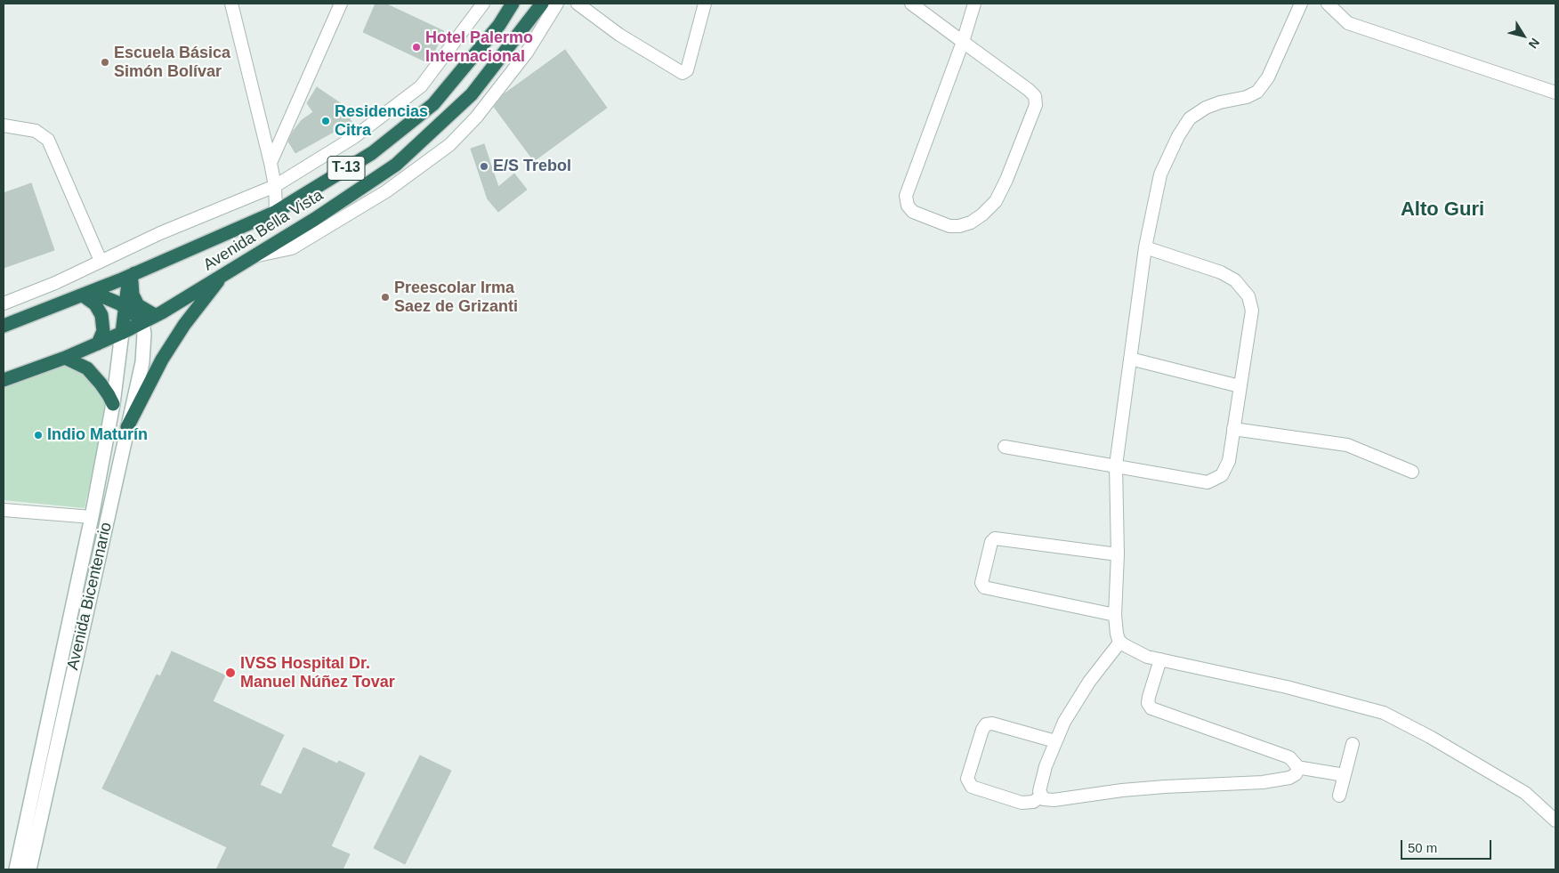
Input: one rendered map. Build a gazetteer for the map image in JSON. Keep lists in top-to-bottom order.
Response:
{
  "streets": {
    "highway": ["T-13", "Avenida Bella Vista"],
    "street": ["Avenida Bicentenario"]
  },
  "crossings": [
    ["T-13", "Avenida Bella Vista"],
    ["T-13", "Avenida Bicentenario"],
    ["Avenida Bella Vista", "Avenida Bicentenario"]
  ],
  "districts": ["Alto Guri"],
  "places": [
    "Hotel Palermo Internacional",
    "Escuela Básica Simón Bolívar",
    "Residencias Citra",
    "E/S Trebol",
    "Preescolar Irma Saez de Grizanti",
    "Indio Maturín",
    "IVSS Hospital Dr. Manuel Núñez Tovar"
  ],
  "scale_bar": "50 m",
  "north": "bottom right"
}
